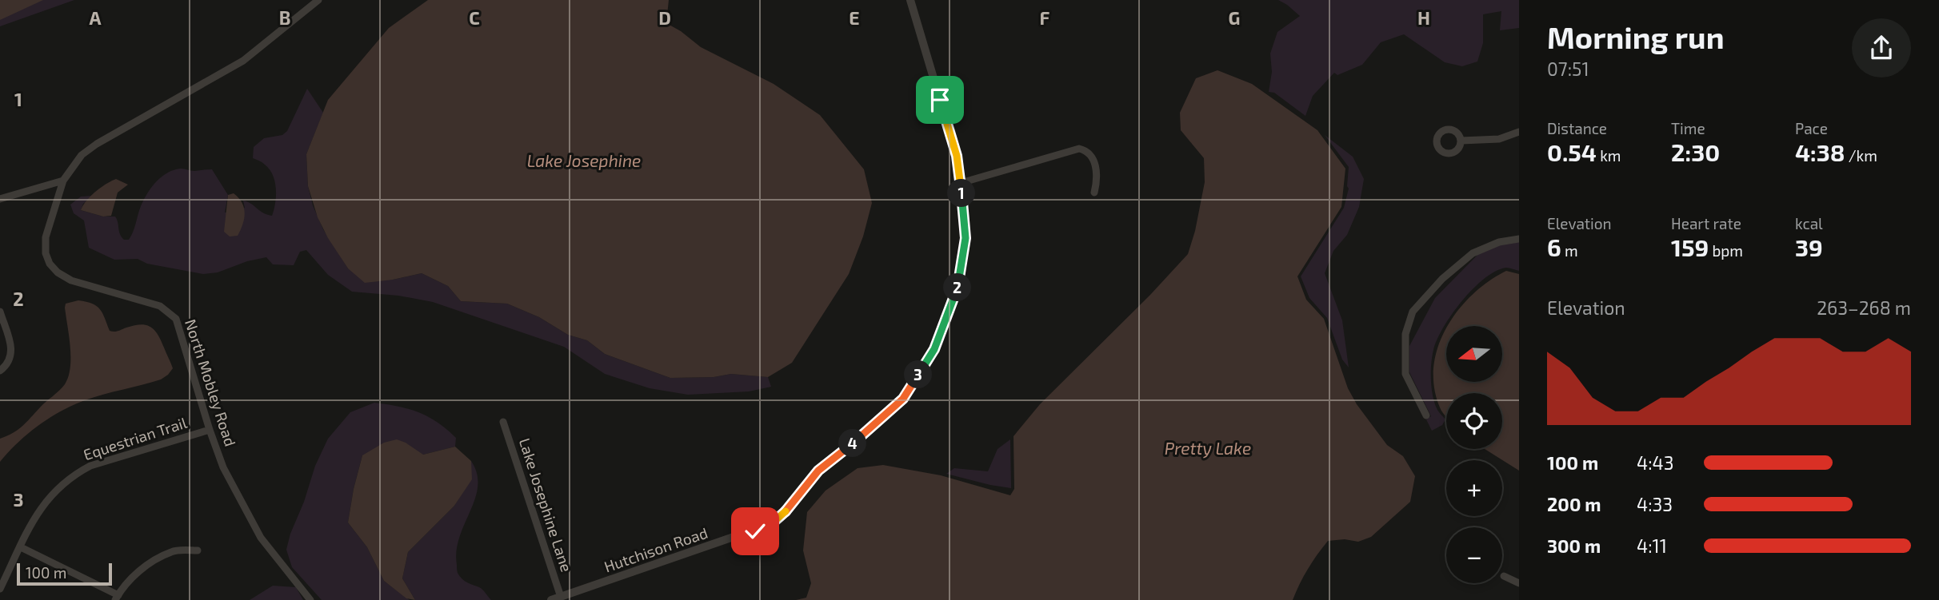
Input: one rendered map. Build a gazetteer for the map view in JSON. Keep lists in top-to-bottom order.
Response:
{
  "streets": {
    "street": [
      "North Mobley Road",
      "Equestrian Trail",
      "Lake Josephine Lane",
      "Hutchison Road"
    ]
  },
  "crossings": [
    ["North Mobley Road", "Equestrian Trail"],
    ["Lake Josephine Lane", "Hutchison Road"]
  ],
  "water": ["Lake Josephine", "Pretty Lake"],
  "scale_bar": "100 m",
  "north": "left",
  "page": {
    "heading": ["Morning run", "07:51"],
    "stats": [
      ["Distance", "0.54 km"],
      ["Time", "2:30"],
      ["Pace", "4:38 /km"],
      ["Elevation", "6 m"],
      ["Heart rate", "159 bpm"],
      ["kcal", "39"]
    ],
    "pins": [
      "1",
      "2",
      "3",
      "4"
    ],
    "chart": ["Elevation", "263–268 m"],
    "map_buttons": ["+", "−"],
    "list": [
      {
        "name": "100 m",
        "note": "4:43"
      },
      {
        "name": "200 m",
        "note": "4:33"
      },
      {
        "name": "300 m",
        "note": "4:11"
      }
    ],
    "scale": "100 m"
  },
  "grid": {
    "columns": [
      "A",
      "B",
      "C",
      "D",
      "E",
      "F",
      "G",
      "H"
    ],
    "rows": ["1", "2", "3"]
  }
}
